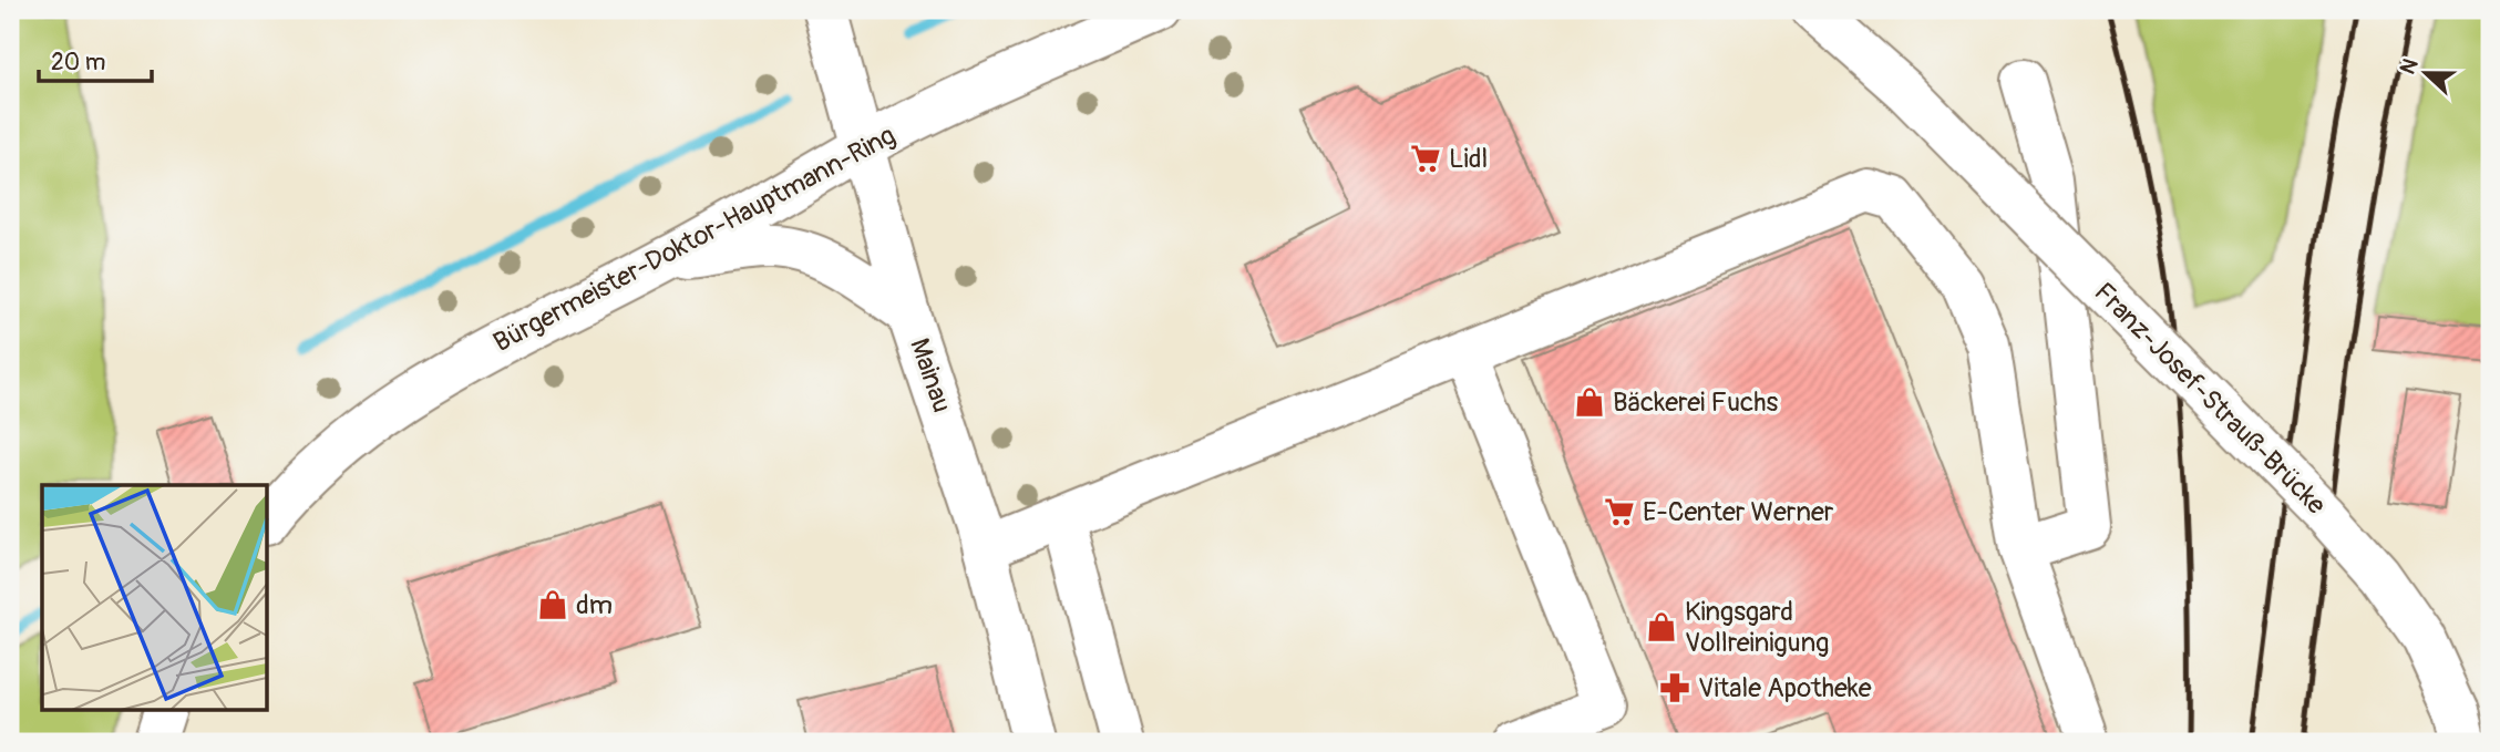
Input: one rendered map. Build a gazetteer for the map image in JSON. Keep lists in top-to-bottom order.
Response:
{
  "streets": {
    "street": ["Bürgermeister-Doktor-Hauptmann-Ring", "Mainau", "Franz-Josef-Strauß-Brücke"]
  },
  "crossings": [
    ["Bürgermeister-Doktor-Hauptmann-Ring", "Mainau"]
  ],
  "places": {
    "supermarket": ["Lidl", "E-Center Werner"],
    "shop": ["Bäckerei Fuchs", "dm", "Kingsgard Vollreinigung"],
    "pharmacy": ["Vitale Apotheke"]
  },
  "scale_bar": "20 m",
  "north": "left"
}
